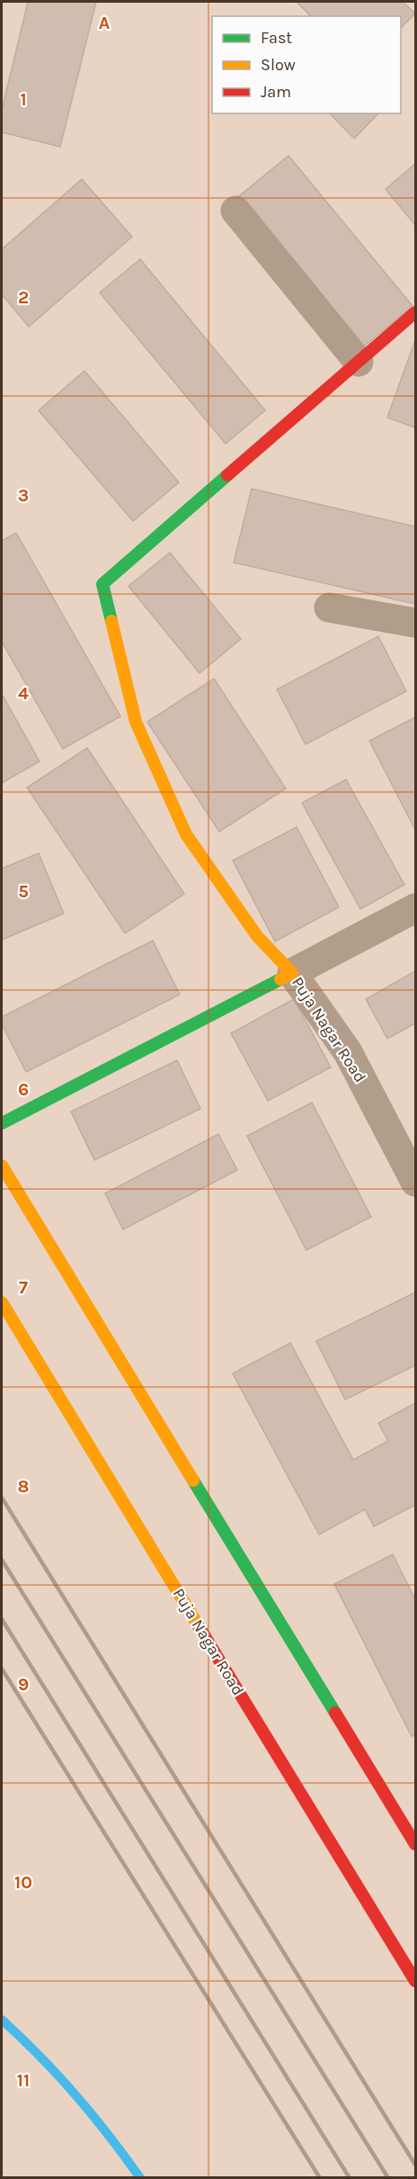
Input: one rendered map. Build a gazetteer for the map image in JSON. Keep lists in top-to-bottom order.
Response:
{
  "streets": {
    "street": ["Puja Nagar Road"]
  },
  "legend": ["Fast", "Slow", "Jam"],
  "grid": {
    "columns": ["A"],
    "rows": [
      "1",
      "2",
      "3",
      "4",
      "5",
      "6",
      "7",
      "8",
      "9",
      "10",
      "11"
    ]
  }
}
